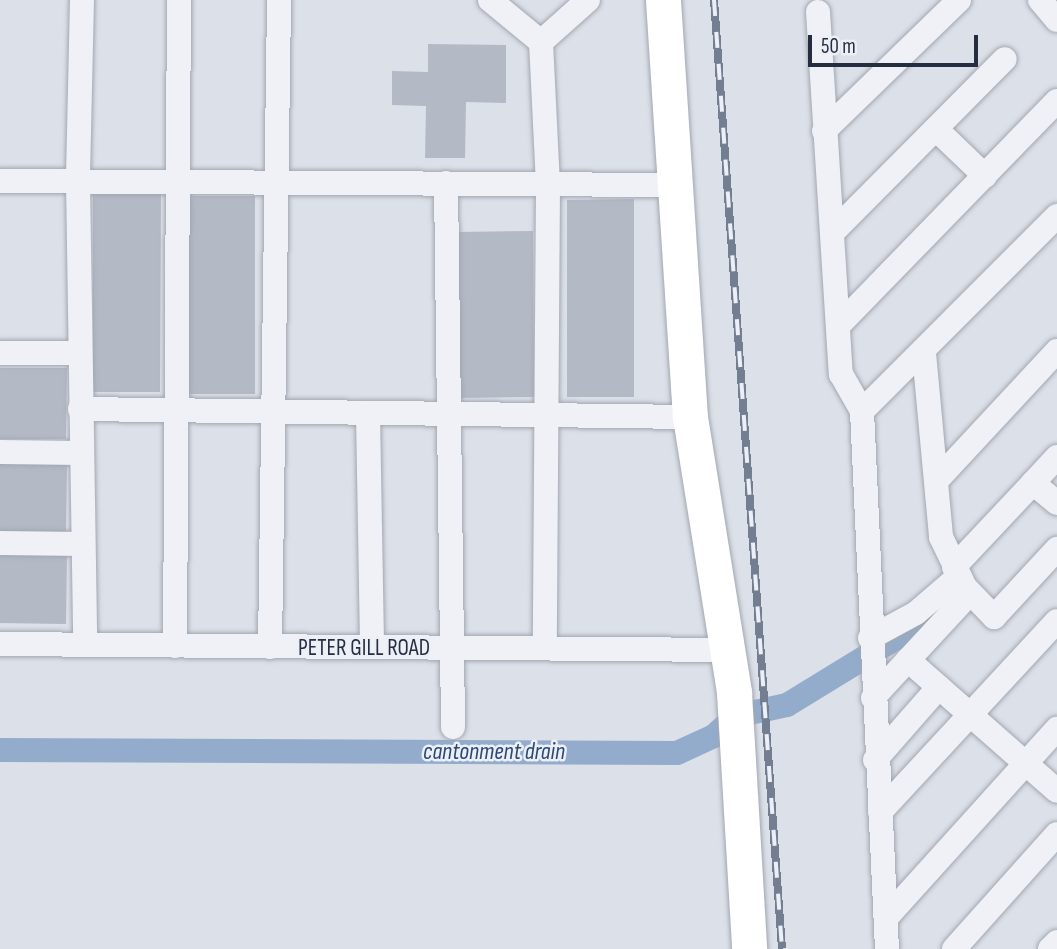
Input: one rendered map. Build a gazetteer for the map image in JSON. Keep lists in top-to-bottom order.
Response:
{
  "streets": {
    "street": ["PETER GILL ROAD"]
  },
  "water": ["cantonment drain"],
  "scale_bar": "50 m"
}
